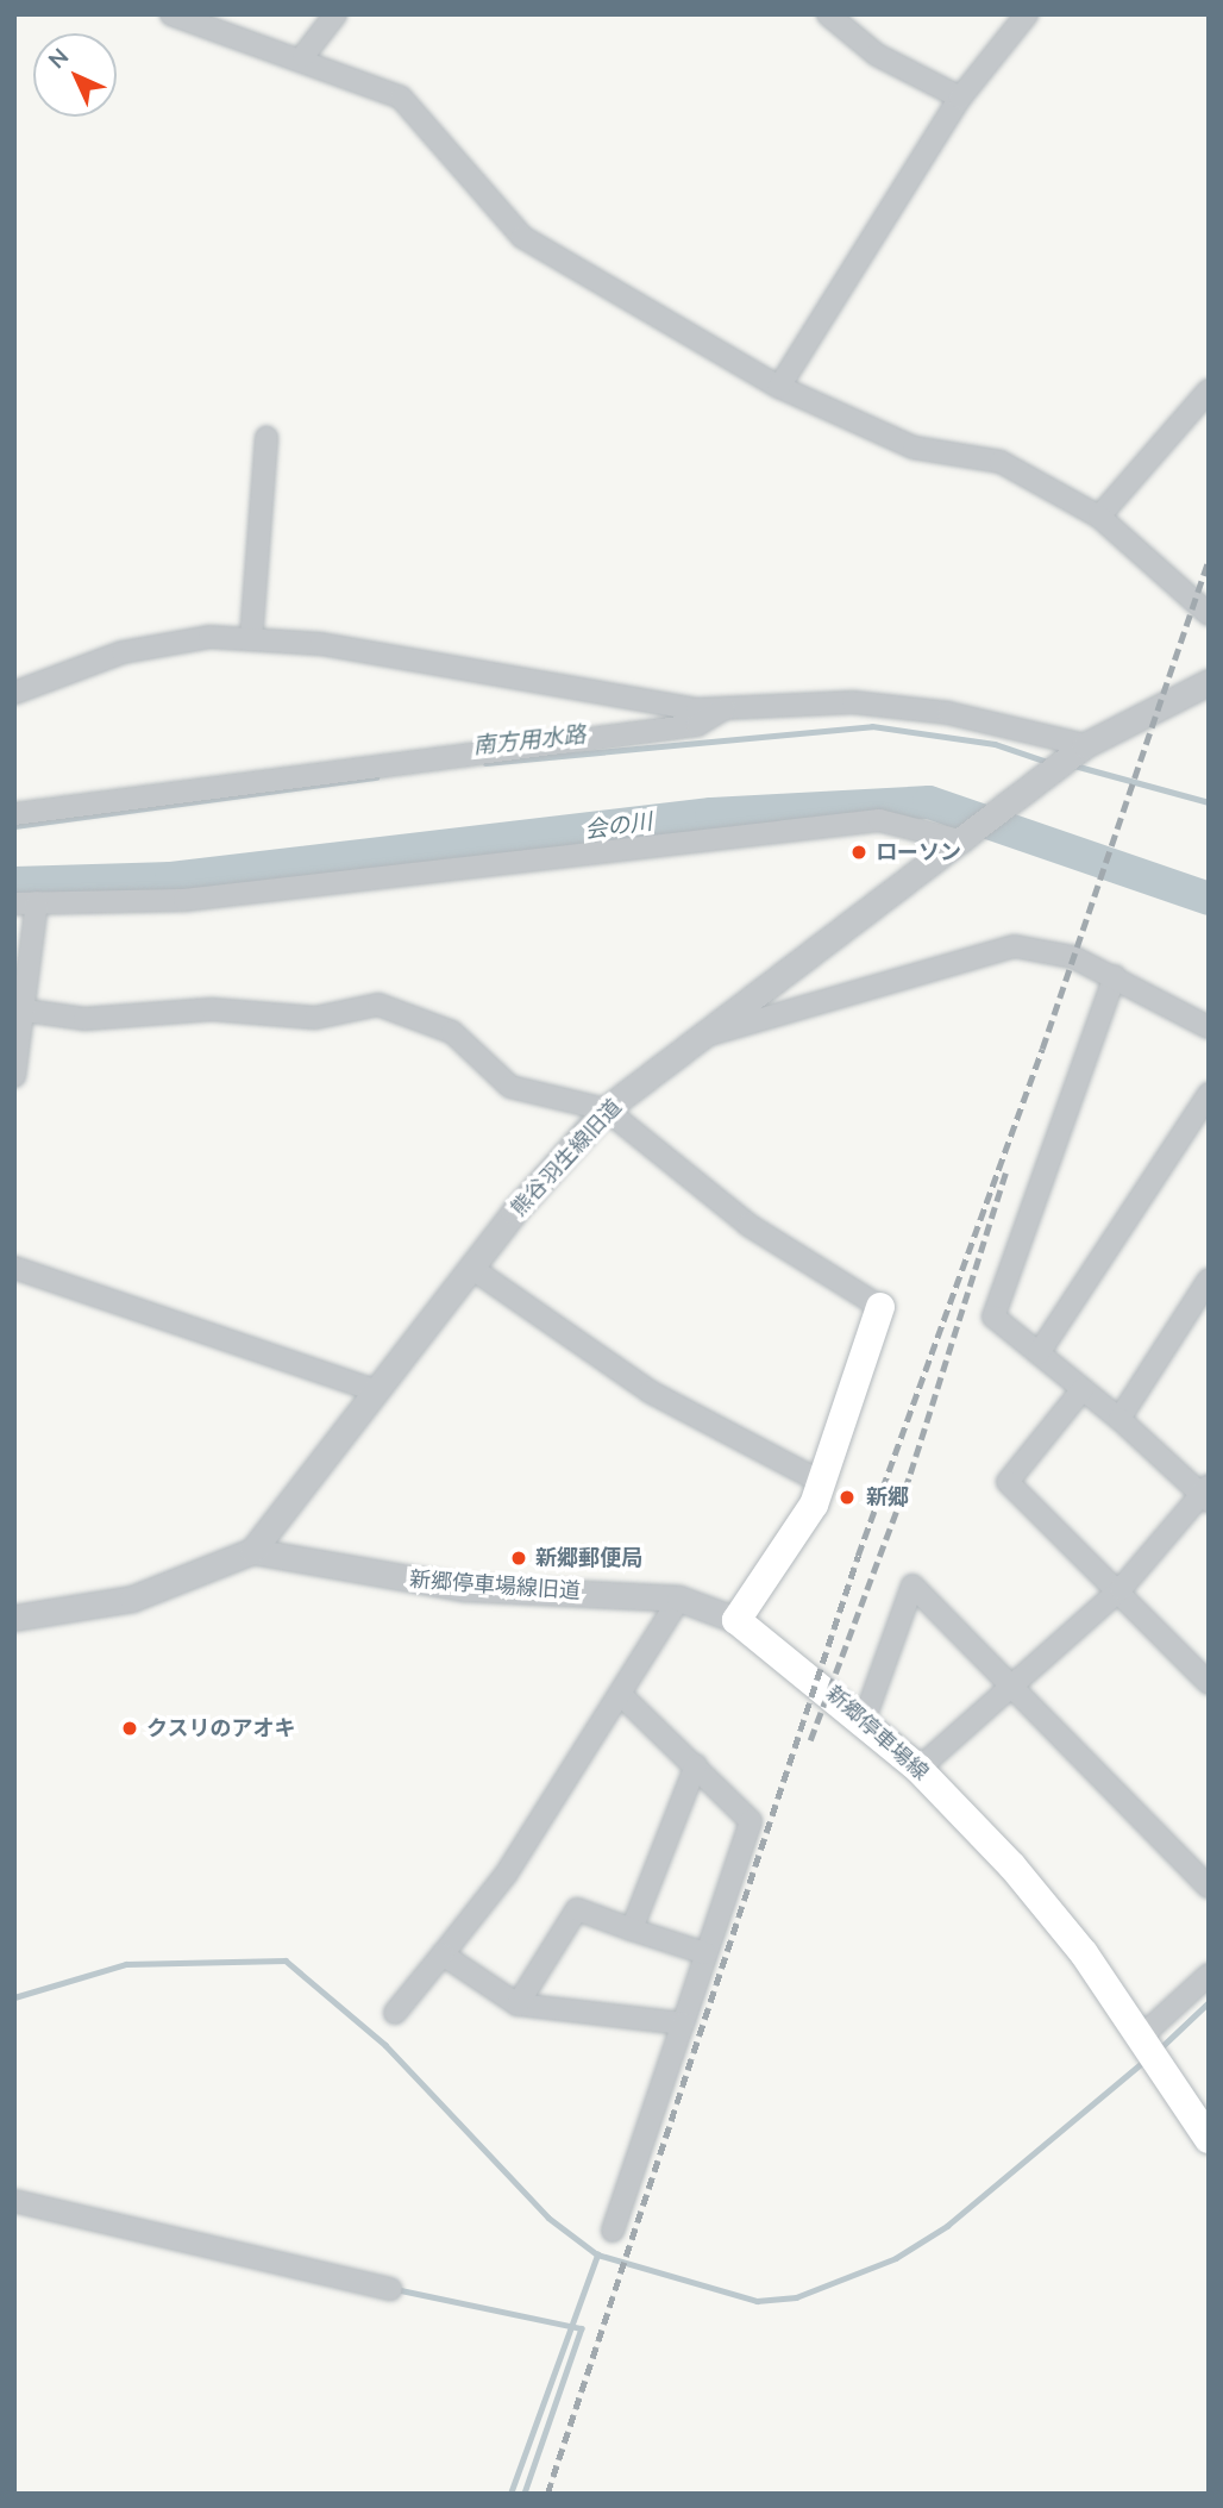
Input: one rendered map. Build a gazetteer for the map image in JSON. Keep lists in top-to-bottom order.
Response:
{
  "streets": {
    "main road": ["新郷停車場線"],
    "street": ["熊谷羽生線旧道", "新郷停車場線旧道"]
  },
  "crossings": [
    ["熊谷羽生線旧道", "新郷停車場線旧道"],
    ["新郷停車場線旧道", "新郷停車場線"]
  ],
  "water": ["南方用水路", "会の川"],
  "places": [
    "ローソン",
    "新郷",
    "新郷郵便局",
    "クスリのアオキ"
  ],
  "north": "top left"
}
